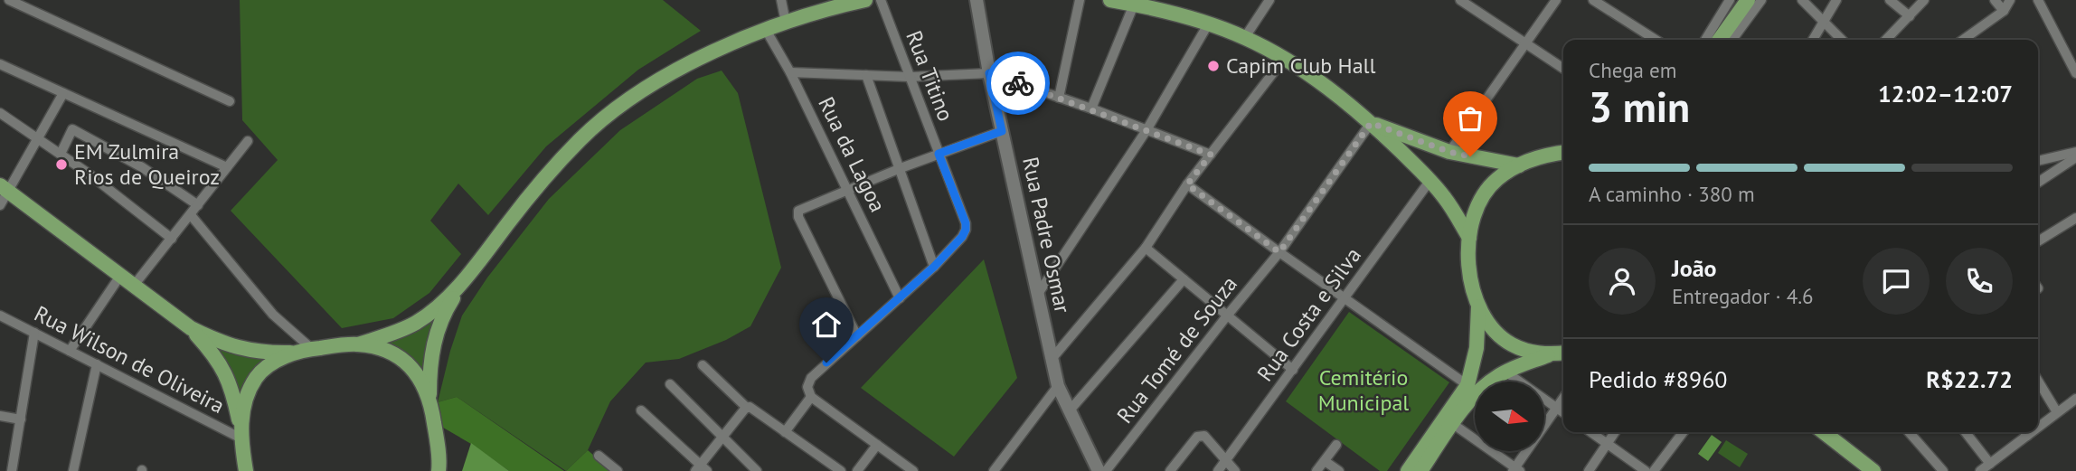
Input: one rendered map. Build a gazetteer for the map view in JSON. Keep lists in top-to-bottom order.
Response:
{
  "streets": {
    "street": [
      "Rua Titino",
      "Rua da Lagoa",
      "Rua Padre Osmar",
      "Rua Costa e Silva",
      "Rua Tomé de Souza",
      "Rua Wilson de Oliveira"
    ]
  },
  "crossings": [
    ["Rua Titino", "Rua da Lagoa"]
  ],
  "parks": ["Cemitério Municipal"],
  "places": ["Capim Club Hall", "EM Zulmira Rios de Queiroz"],
  "north": "right",
  "page": {
    "heading": ["3 min", "Chega em", "12:02–12:07"],
    "panel": [
      "João",
      "Entregador · 4.6",
      "Pedido #8960",
      "R$22.72"
    ],
    "bar": "A caminho · 380 m"
  }
}
